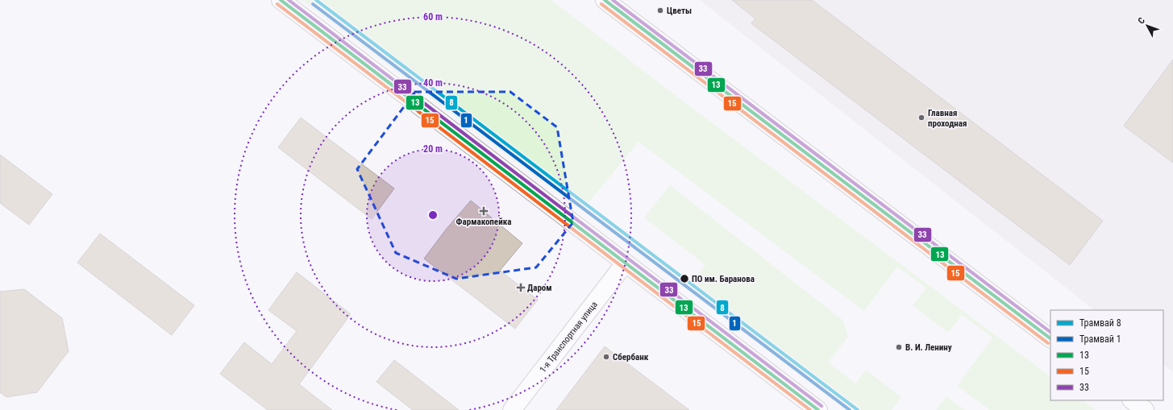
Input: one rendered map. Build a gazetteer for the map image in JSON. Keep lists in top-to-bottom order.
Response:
{
  "streets": {
    "main road": ["1-я Транспортная улица"]
  },
  "places": {
    "other": [
      "Цветы",
      "Главная проходная",
      "ПО им. Баранова",
      "В. И. Ленину",
      "Сбербанк"
    ],
    "health": ["Фармакопейка", "Даром"]
  },
  "lines": [
    "tram line 8",
    "transit line 13",
    "transit line 33",
    "tram line 1",
    "transit line 15"
  ],
  "legend": [
    "Трамвай 8",
    "Трамвай 1",
    "13",
    "15",
    "33"
  ],
  "north": "top left",
  "rings": ["60 m", "40 m", "20 m"]
}
